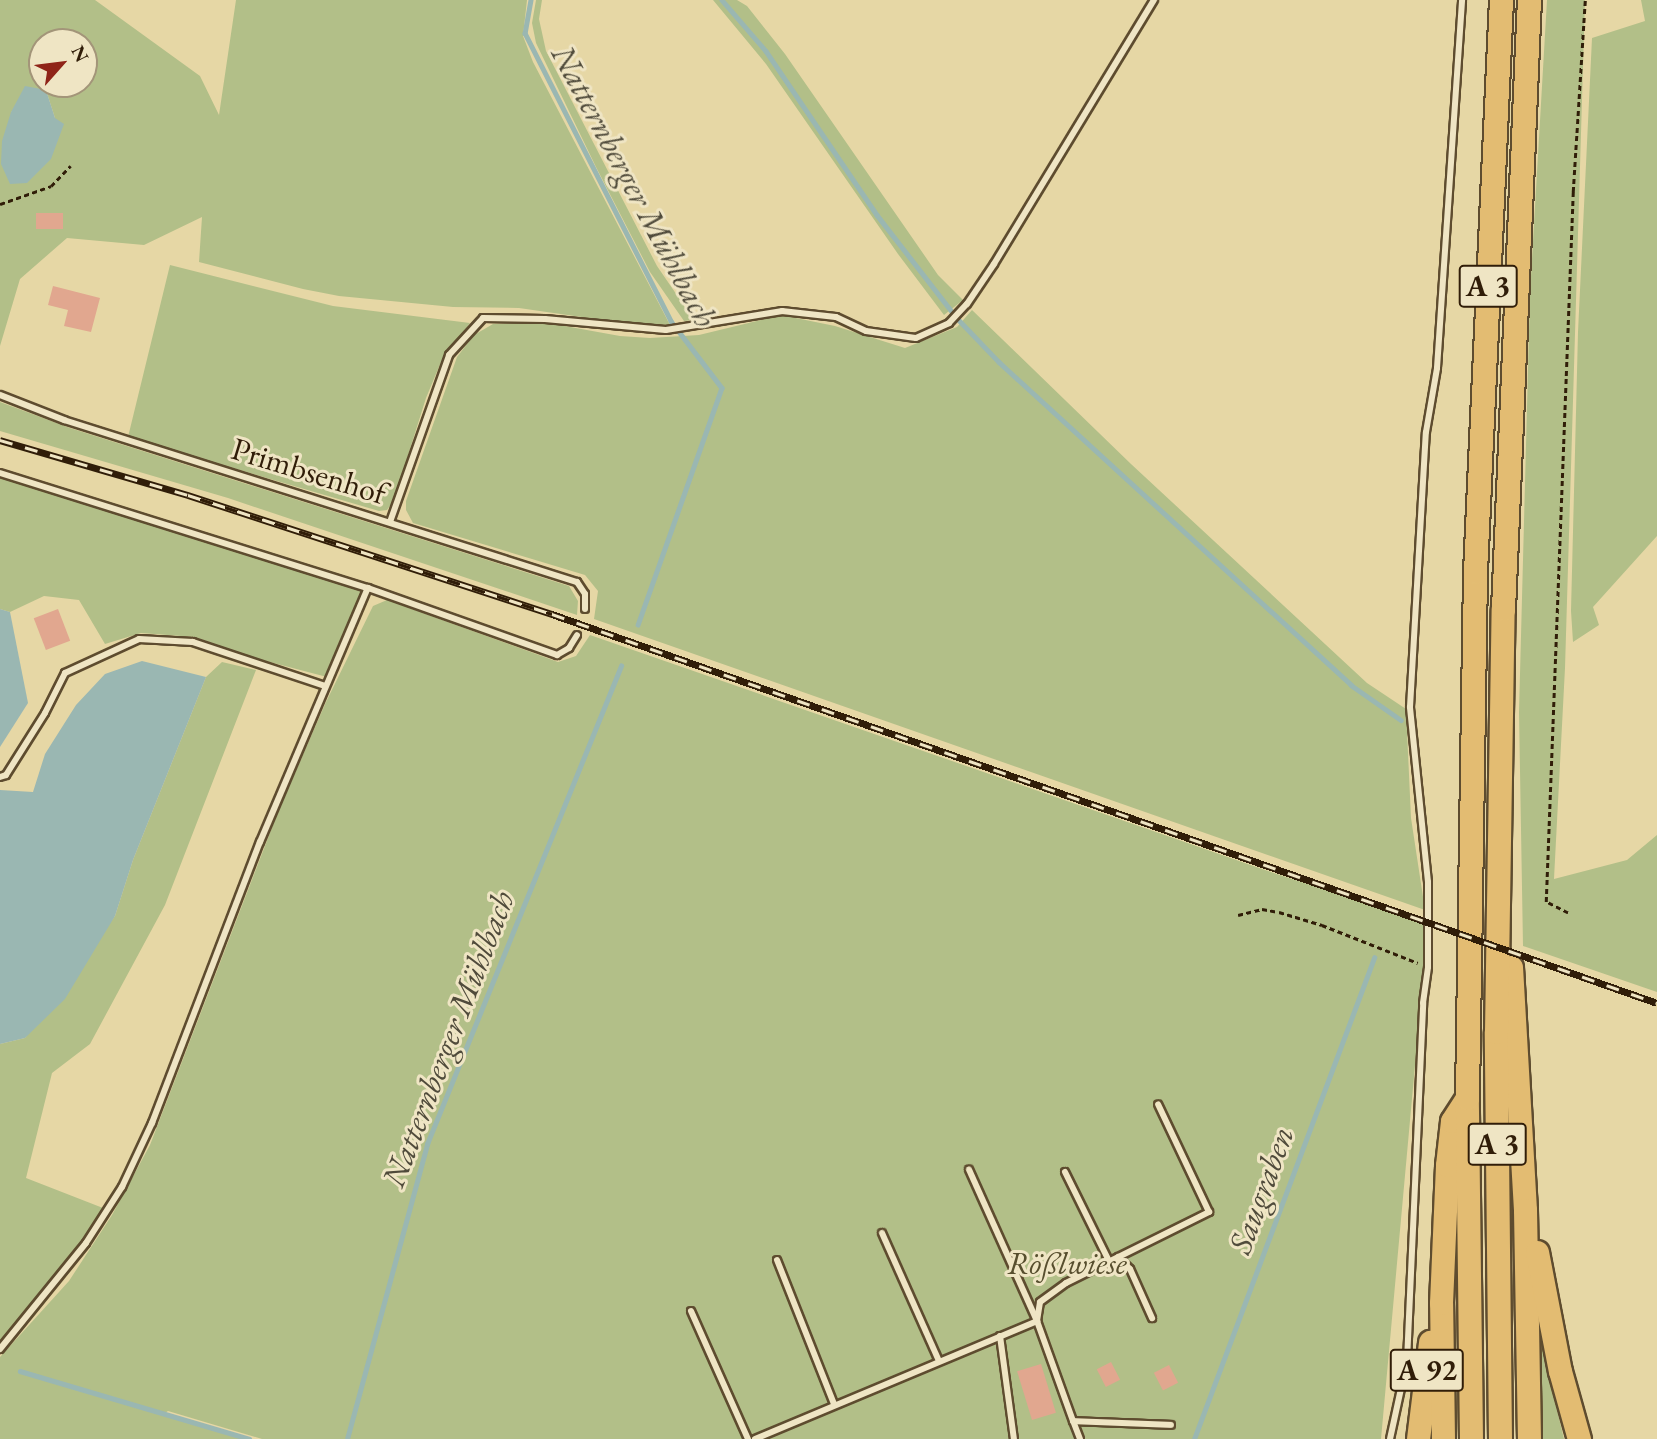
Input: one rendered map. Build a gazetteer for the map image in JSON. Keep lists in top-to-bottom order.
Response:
{
  "streets": {
    "highway": ["A 3", "A 92"],
    "lane": ["Primbsenhof"]
  },
  "crossings": [
    ["A 3", "A 92"]
  ],
  "water": ["Natternberger Mühlbach", "Saugraben"],
  "parks": ["Rößlwiese"],
  "north": "top right"
}
